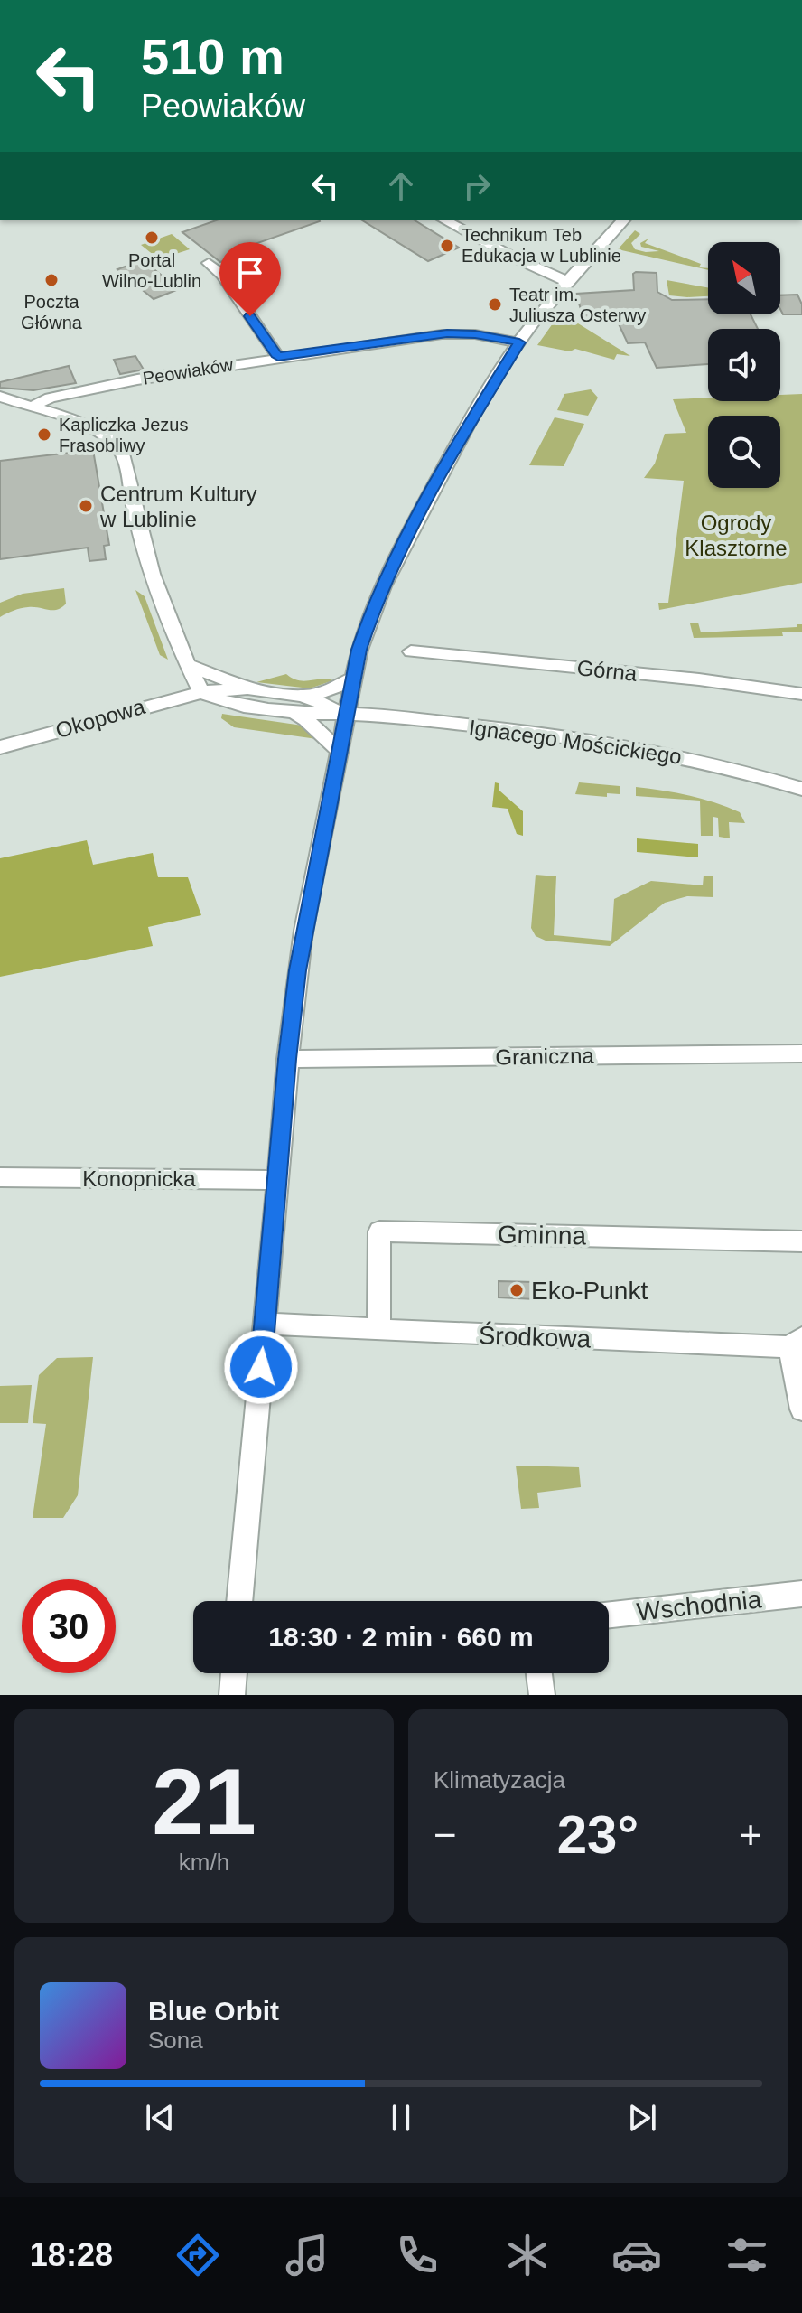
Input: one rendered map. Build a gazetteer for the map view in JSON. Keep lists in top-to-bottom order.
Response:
{
  "streets": {
    "street": [
      "Peowiaków",
      "Górna",
      "Okopowa",
      "Ignacego Mościckiego",
      "Graniczna",
      "Konopnicka",
      "Gminna",
      "Środkowa",
      "Wschodnia"
    ]
  },
  "crossings": [
    ["Okopowa", "Ignacego Mościckiego"],
    ["Gminna", "Środkowa"]
  ],
  "parks": ["Ogrody Klasztorne"],
  "places": [
    "Portal Wilno-Lublin",
    "Technikum Teb Edukacja w Lublinie",
    "Poczta Główna",
    "Teatr im. Juliusza Osterwy",
    "Kapliczka Jezus Frasobliwy",
    "Centrum Kultury w Lublinie",
    "Eko-Punkt"
  ],
  "north": "top left",
  "page": {
    "turn": ["510 m", "Peowiaków"],
    "limit": "30",
    "trip": "18:30 · 2 min · 660 m",
    "tile": [
      ["21", "km/h"],
      "Klimatyzacja"
    ],
    "heat": ["−", "23°", "+"],
    "song": ["Blue Orbit", "Sona"],
    "tabs": "18:28"
  }
}
